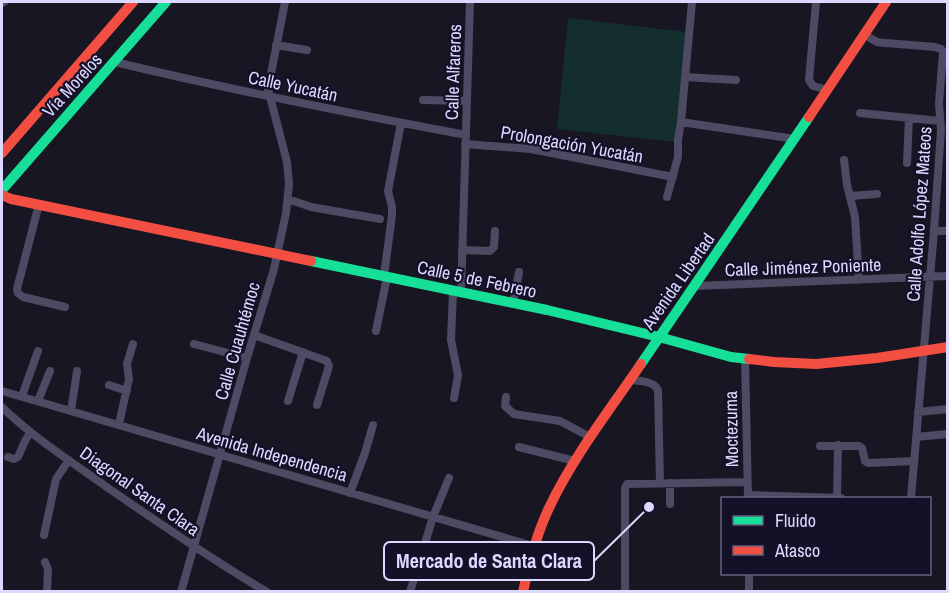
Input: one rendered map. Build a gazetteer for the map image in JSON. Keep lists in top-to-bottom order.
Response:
{
  "streets": {
    "street": [
      "Calle Alfareros",
      "Vía Morelos",
      "Calle Yucatán",
      "Prolongación Yucatán",
      "Calle Adolfo López Mateos",
      "Calle Jiménez Poniente",
      "Calle 5 de Febrero",
      "Avenida Libertad",
      "Calle Cuauhtémoc",
      "Moctezuma",
      "Avenida Independencia",
      "Diagonal Santa Clara"
    ]
  },
  "crossings": [
    ["Calle Alfareros", "Calle Yucatán"],
    ["Calle Alfareros", "Prolongación Yucatán"],
    ["Calle Alfareros", "Calle 5 de Febrero"],
    ["Vía Morelos", "Calle Yucatán"],
    ["Calle Yucatán", "Prolongación Yucatán"],
    ["Calle Yucatán", "Calle Cuauhtémoc"],
    ["Calle Adolfo López Mateos", "Calle Jiménez Poniente"],
    ["Calle Adolfo López Mateos", "Calle 5 de Febrero"],
    ["Calle Adolfo López Mateos", "Avenida Libertad"],
    ["Calle Jiménez Poniente", "Avenida Libertad"],
    ["Calle 5 de Febrero", "Avenida Libertad"],
    ["Calle 5 de Febrero", "Calle Cuauhtémoc"],
    ["Calle 5 de Febrero", "Moctezuma"],
    ["Avenida Libertad", "Avenida Independencia"],
    ["Calle Cuauhtémoc", "Avenida Independencia"],
    ["Calle Cuauhtémoc", "Diagonal Santa Clara"]
  ],
  "places": ["Mercado de Santa Clara"],
  "legend": ["Fluido", "Atasco"]
}
